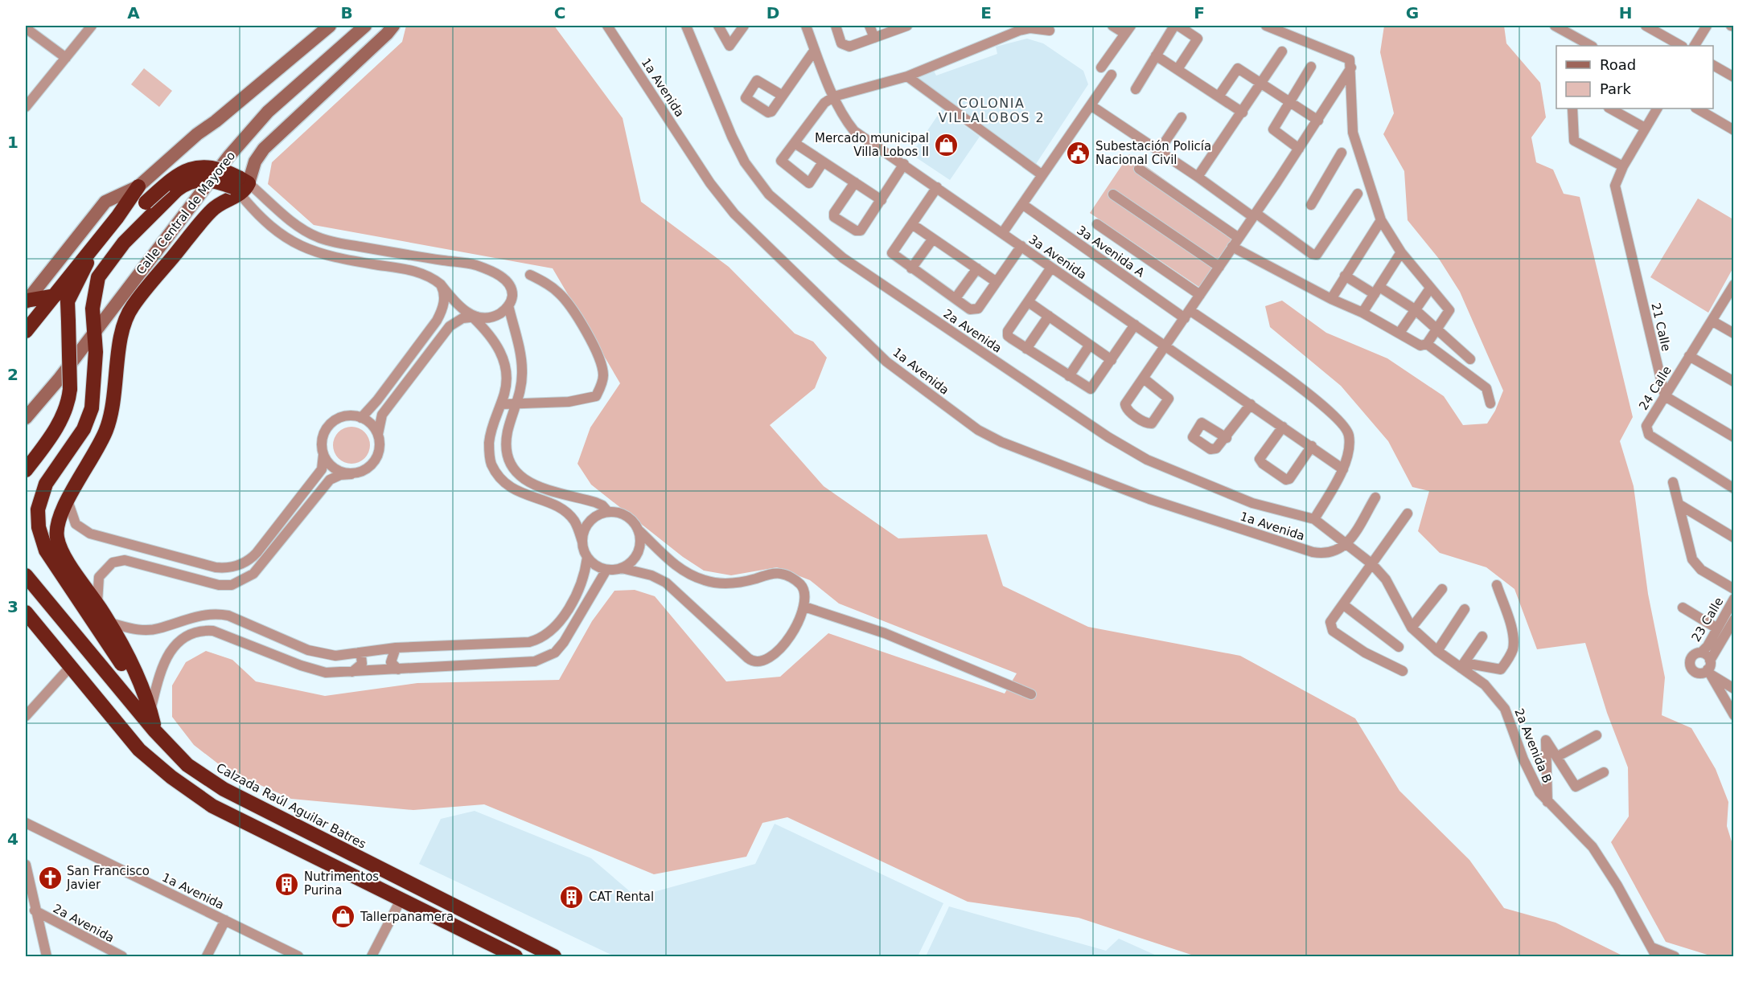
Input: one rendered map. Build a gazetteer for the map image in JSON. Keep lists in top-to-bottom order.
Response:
{
  "streets": {
    "highway": ["Calzada Raúl Aguilar Batres"],
    "main road": ["Calle Central de Mayoreo"],
    "street": [
      "1a Avenida",
      "3a Avenida A",
      "3a Avenida",
      "21 Calle",
      "2a Avenida",
      "24 Calle",
      "23 Calle",
      "2a Avenida B"
    ]
  },
  "crossings": [
    ["1a Avenida", "2a Avenida"],
    ["1a Avenida", "2a Avenida B"],
    ["3a Avenida A", "3a Avenida"],
    ["3a Avenida A", "2a Avenida"],
    ["21 Calle", "24 Calle"],
    ["2a Avenida", "2a Avenida B"]
  ],
  "districts": ["COLONIA VILLALOBOS 2"],
  "places": {
    "shop": ["Mercado municipal Villa Lobos II", "Tallerpanamera"],
    "public building": ["Subestación Policía Nacional Civil"],
    "church": ["San Francisco Javier"],
    "building": ["Nutrimentos Purina", "CAT Rental"]
  },
  "legend": ["Road", "Park"],
  "grid": {
    "columns": [
      "A",
      "B",
      "C",
      "D",
      "E",
      "F",
      "G",
      "H"
    ],
    "rows": [
      "1",
      "2",
      "3",
      "4"
    ]
  }
}
